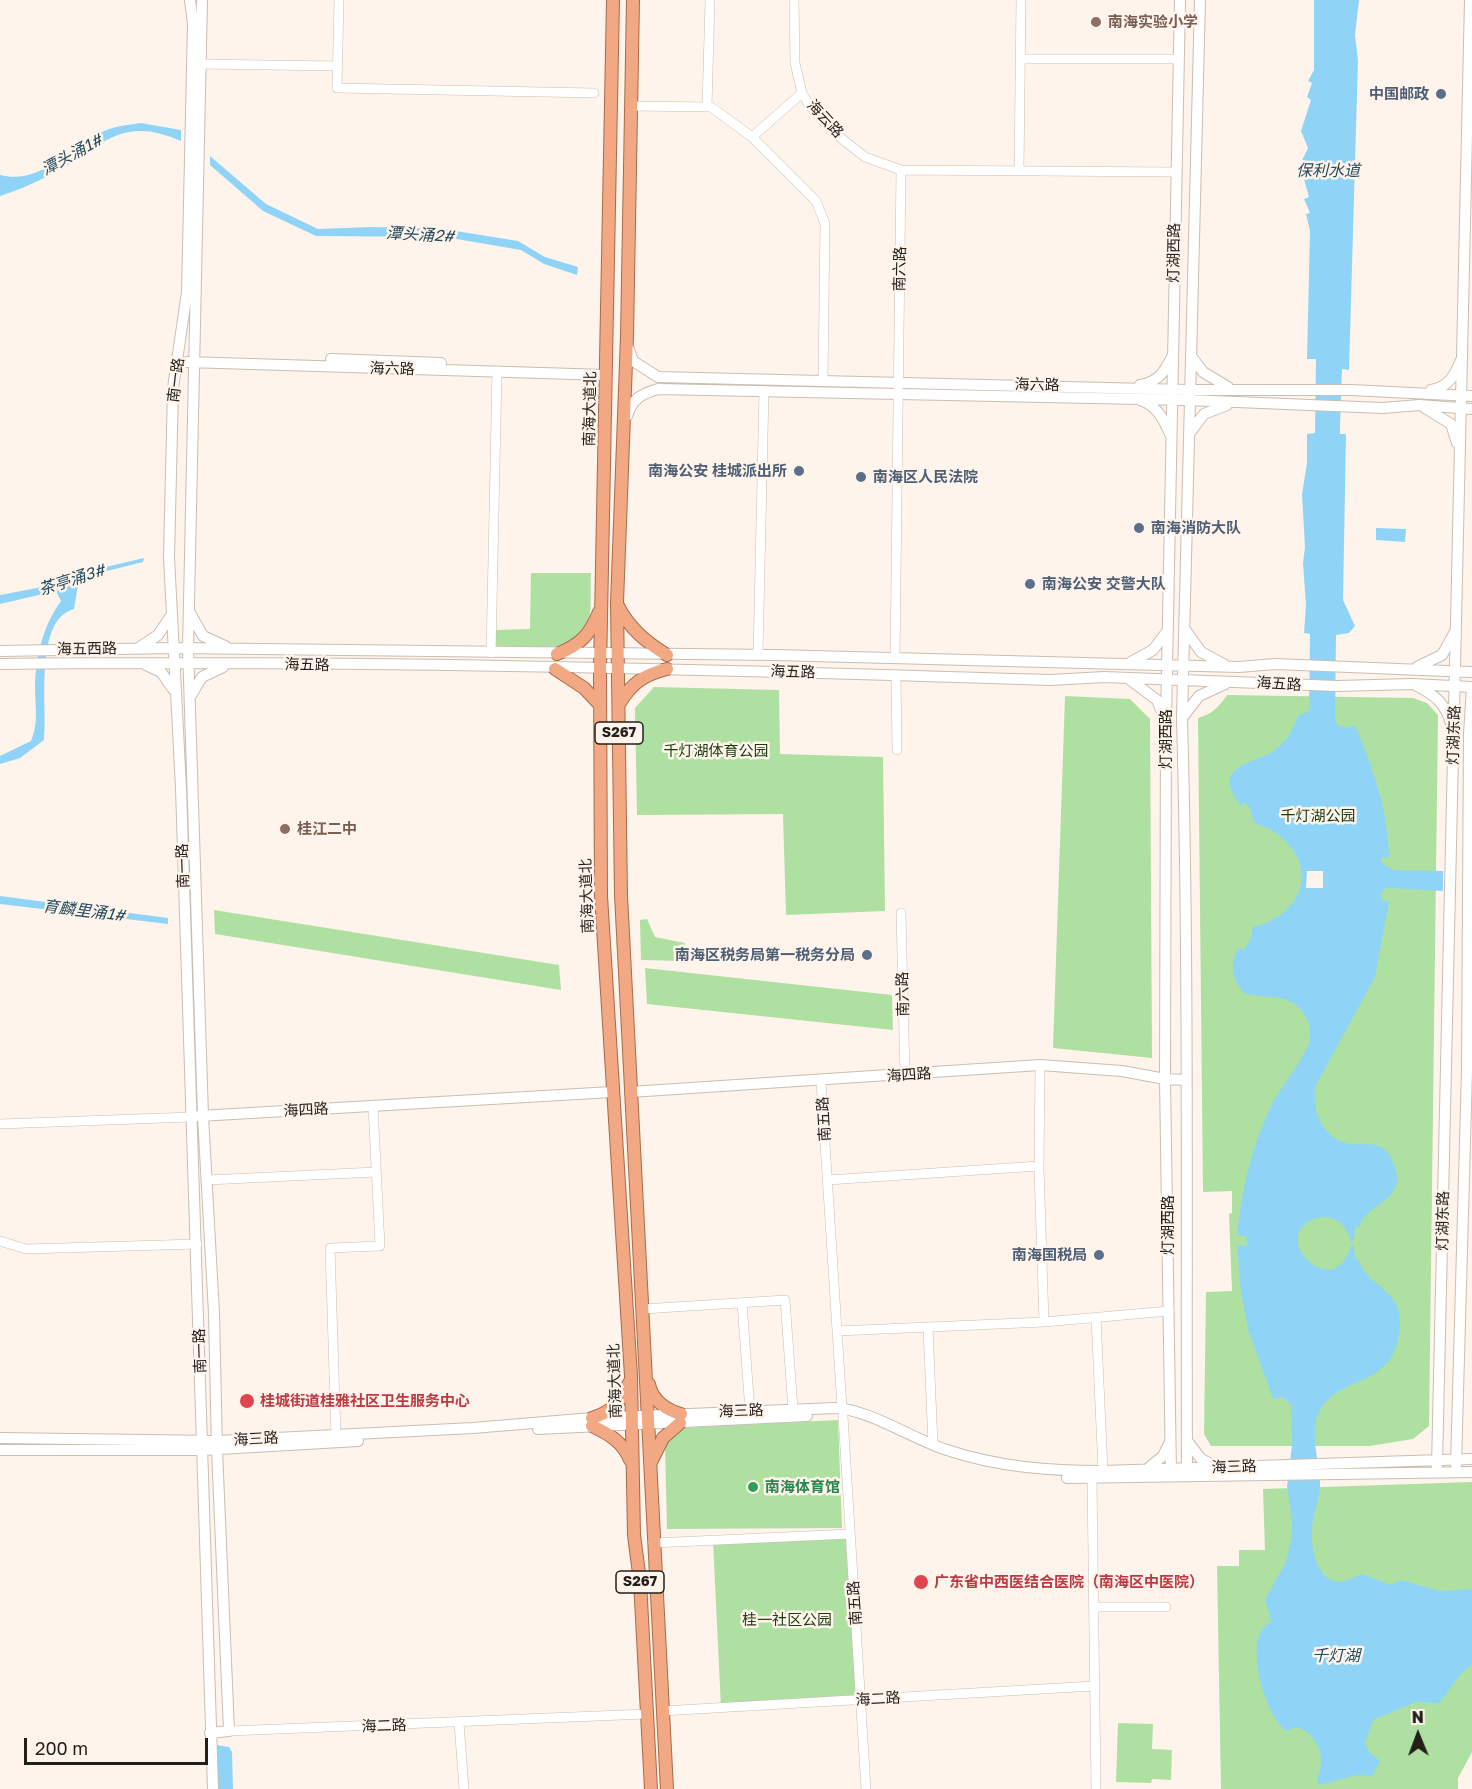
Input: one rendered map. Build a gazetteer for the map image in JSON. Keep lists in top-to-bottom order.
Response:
{
  "streets": {
    "highway": ["南海大道北", "S267"],
    "main road": [
      "灯湖西路",
      "海六路",
      "南一路",
      "海五西路",
      "海五路",
      "灯湖东路",
      "海四路",
      "海三路"
    ],
    "street": [
      "海云路",
      "南六路",
      "南五路",
      "海二路"
    ]
  },
  "crossings": [
    ["海云路", "南六路"],
    ["灯湖西路", "海六路"],
    ["灯湖西路", "海五西路"],
    ["灯湖西路", "海五路"],
    ["灯湖西路", "海四路"],
    ["灯湖西路", "海三路"],
    ["南六路", "海六路"],
    ["南六路", "海五西路"],
    ["南六路", "海四路"],
    ["海六路", "南一路"],
    ["海六路", "南海大道北"],
    ["海六路", "灯湖东路"],
    ["南一路", "海五西路"],
    ["南一路", "海五路"],
    ["南一路", "海四路"],
    ["南一路", "海三路"],
    ["南一路", "海二路"],
    ["南海大道北", "海五西路"],
    ["南海大道北", "海五路"],
    ["南海大道北", "海四路"],
    ["南海大道北", "海三路"],
    ["南海大道北", "海二路"],
    ["海五西路", "海五路"],
    ["海五西路", "灯湖东路"],
    ["海五路", "灯湖东路"],
    ["灯湖东路", "海三路"],
    ["海四路", "南五路"],
    ["南五路", "海三路"],
    ["南五路", "海二路"]
  ],
  "water": [
    "潭头涌1#",
    "保利水道",
    "潭头涌2#",
    "茶亭涌3#",
    "育麟里涌1#",
    "千灯湖"
  ],
  "parks": ["千灯湖体育公园", "千灯湖公园", "桂一社区公园"],
  "places": [
    "南海实验小学",
    "中国邮政",
    "南海公安 桂城派出所",
    "南海区人民法院",
    "南海消防大队",
    "南海公安 交警大队",
    "桂江二中",
    "南海区税务局第一税务分局",
    "南海国税局",
    "桂城街道桂雅社区卫生服务中心",
    "南海体育馆",
    "广东省中西医结合医院（南海区中医院）"
  ],
  "scale_bar": "200 m",
  "north": "top"
}
